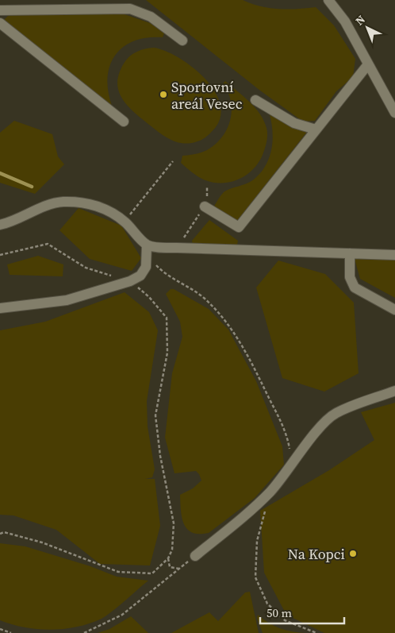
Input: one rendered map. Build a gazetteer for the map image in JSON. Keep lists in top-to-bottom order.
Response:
{
  "places": ["Sportovní areál Vesec", "Na Kopci"],
  "scale_bar": "50 m",
  "north": "top left"
}
